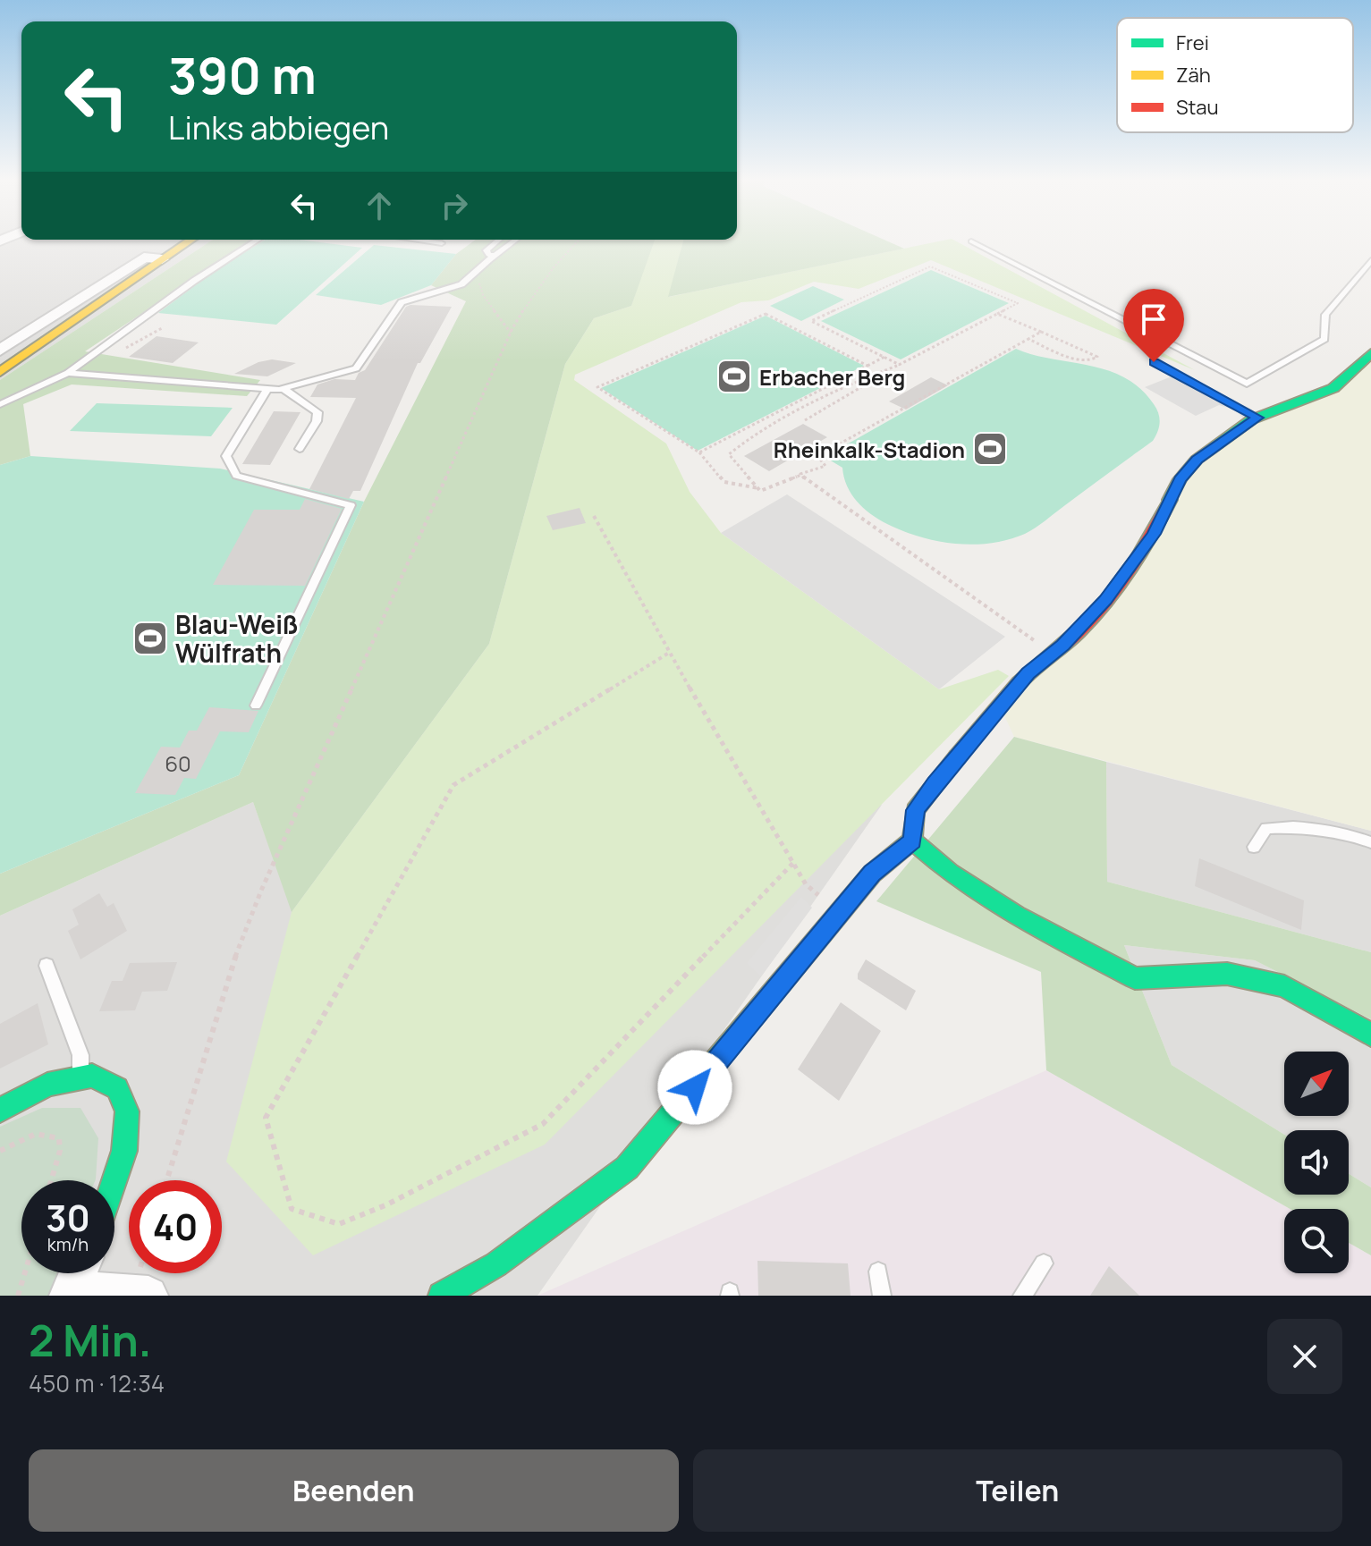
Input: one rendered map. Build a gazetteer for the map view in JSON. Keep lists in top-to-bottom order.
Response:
{
  "places": {
    "sports": ["Erbacher Berg", "Rheinkalk-Stadion", "Blau-Weiß Wülfrath"]
  },
  "house_numbers": ["60"],
  "legend": ["Frei", "Zäh", "Stau"],
  "north": "top right",
  "page": {
    "turn": ["390 m", "Links abbiegen"],
    "speed": "30 km/h",
    "limit": "40",
    "heading": ["2 Min.", "450 m · 12:34"],
    "buttons": ["Beenden", "Teilen"]
  }
}
